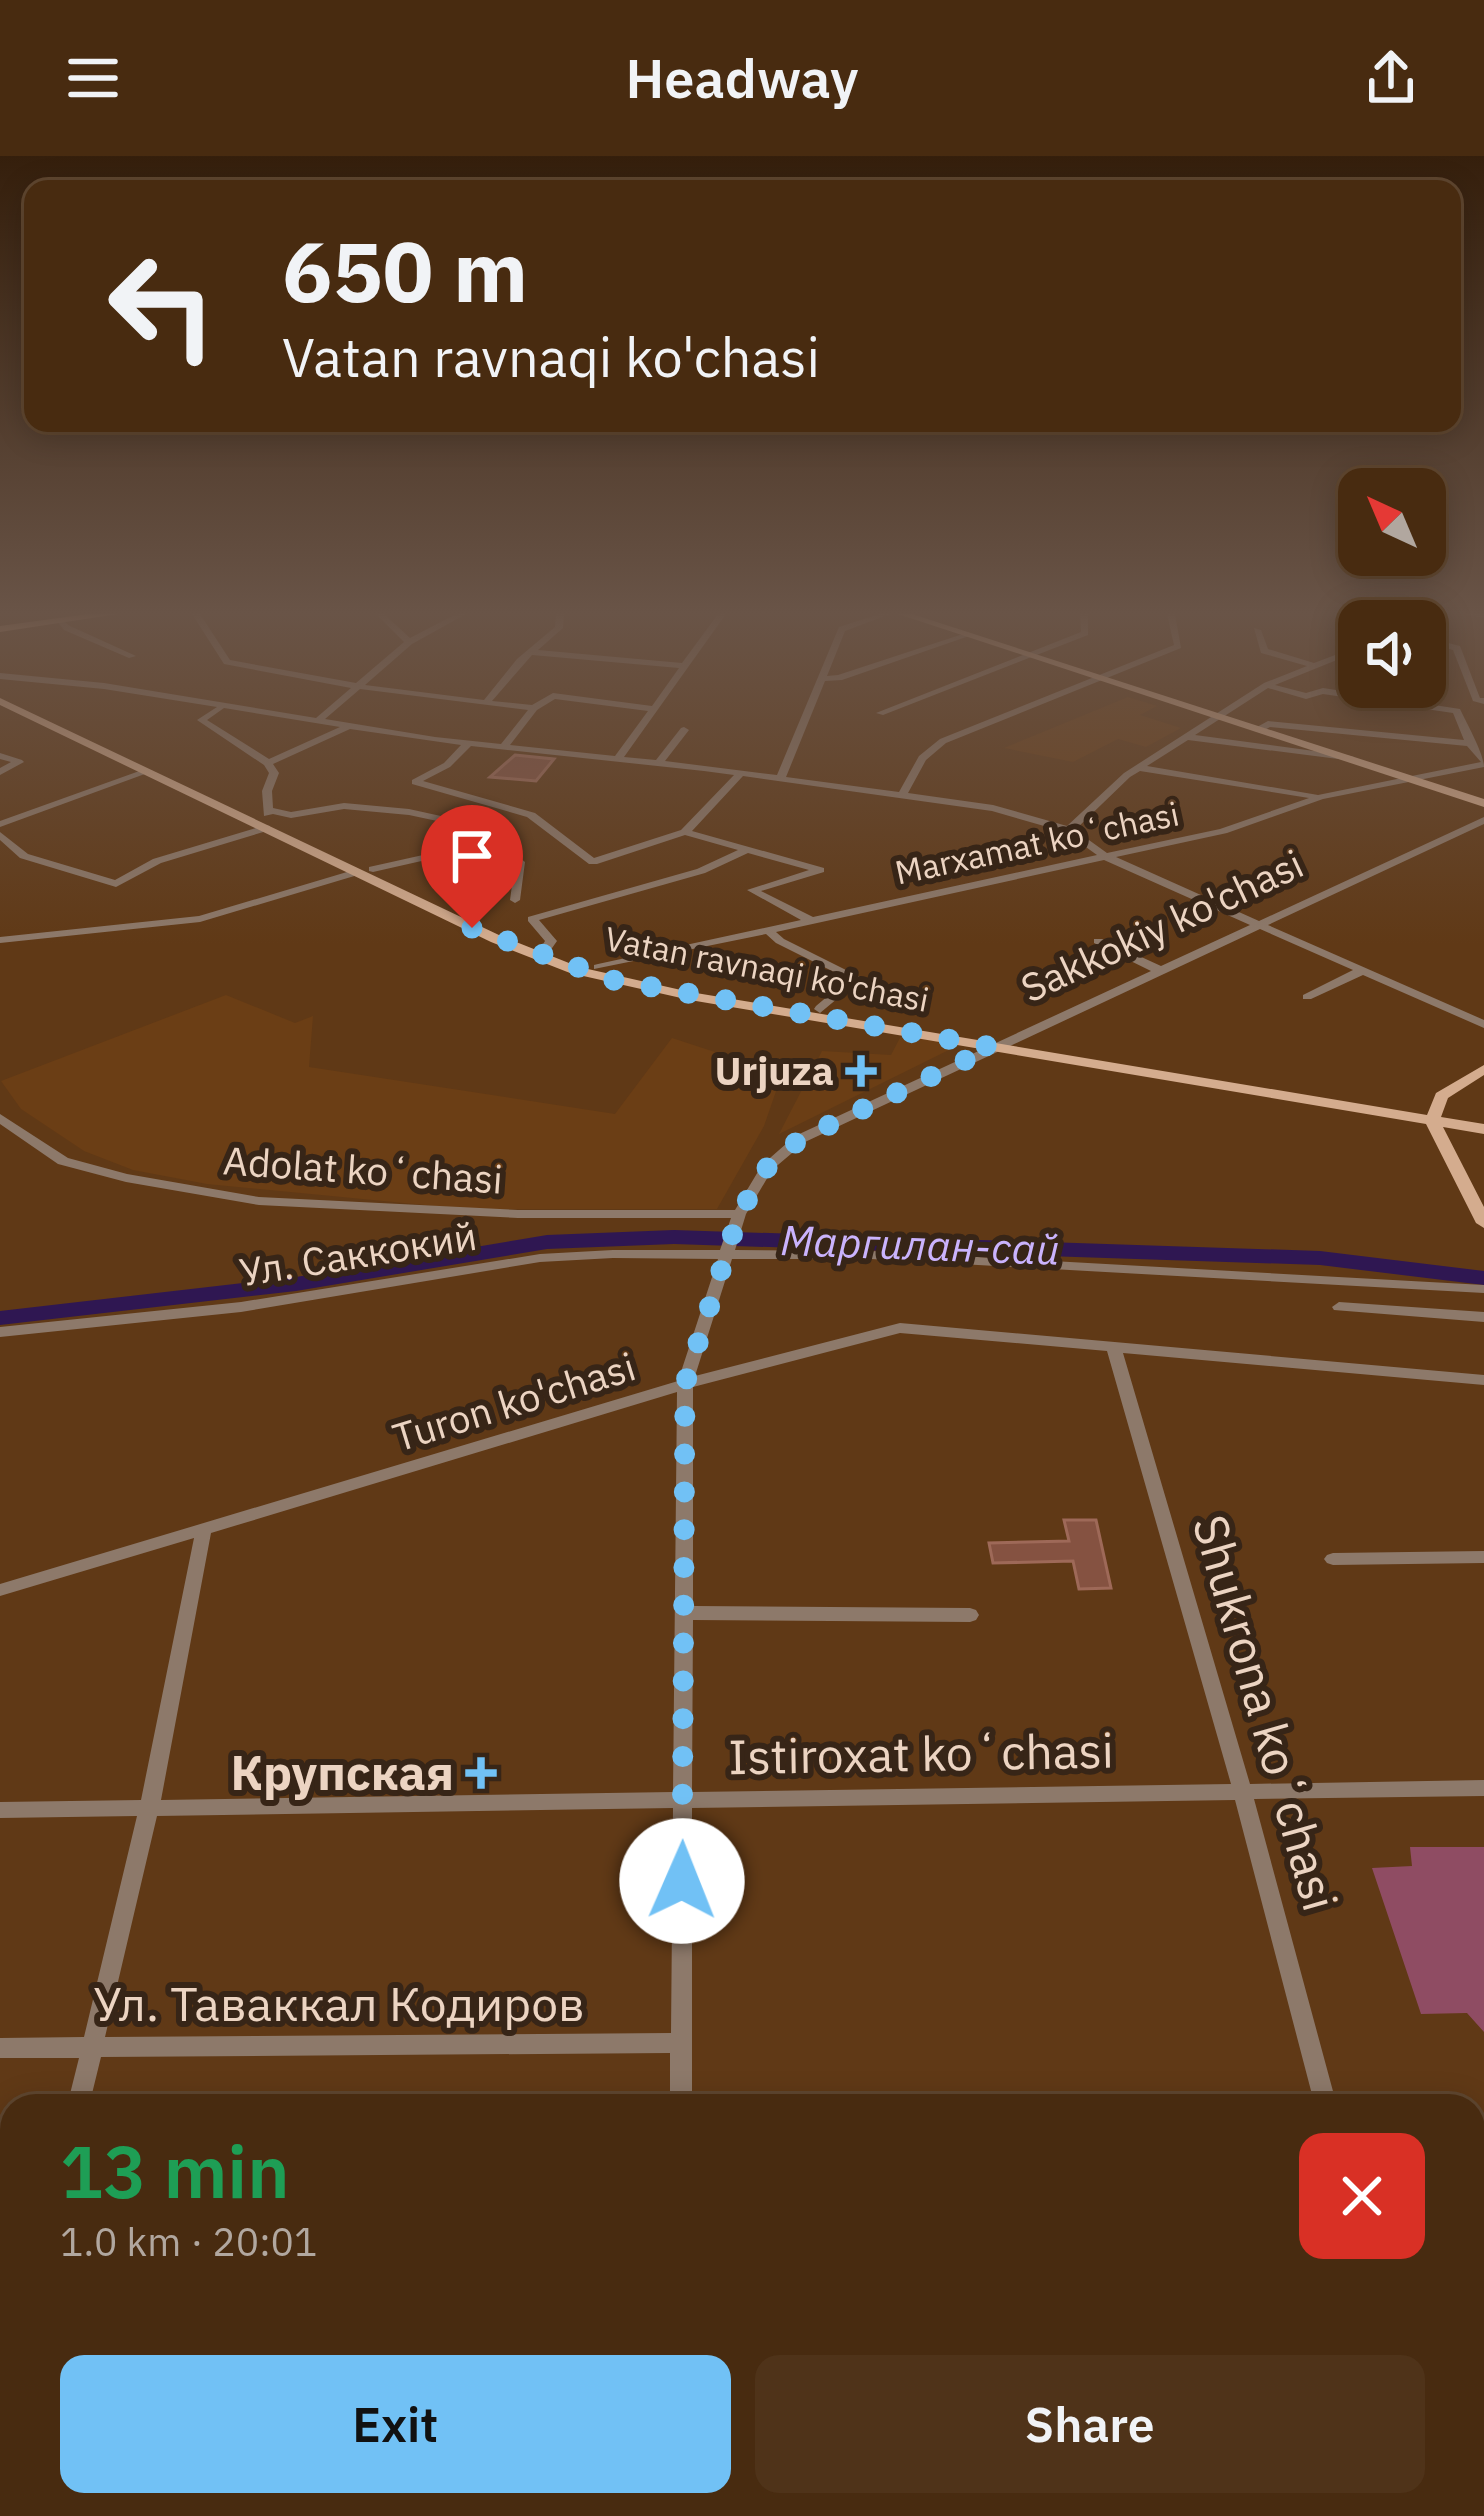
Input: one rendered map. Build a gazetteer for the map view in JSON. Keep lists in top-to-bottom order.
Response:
{
  "streets": {
    "main road": ["Vatan ravnaqi ko'chasi"],
    "street": [
      "Marxamat koʻchasi",
      "Sakkokiy ko'chasi",
      "Adolat koʻchasi",
      "Ул. Саккокий",
      "Turon ko'chasi",
      "Shukrona koʻchasi",
      "Istiroxat koʻchasi",
      "Ул. Таваккал Кодиров"
    ]
  },
  "crossings": [
    ["Marxamat koʻchasi", "Vatan ravnaqi ko'chasi"],
    ["Sakkokiy ko'chasi", "Vatan ravnaqi ko'chasi"],
    ["Sakkokiy ko'chasi", "Adolat koʻchasi"],
    ["Sakkokiy ko'chasi", "Ул. Саккокий"],
    ["Sakkokiy ko'chasi", "Turon ko'chasi"],
    ["Sakkokiy ko'chasi", "Istiroxat koʻchasi"],
    ["Sakkokiy ko'chasi", "Ул. Таваккал Кодиров"],
    ["Turon ko'chasi", "Shukrona koʻchasi"],
    ["Shukrona koʻchasi", "Istiroxat koʻchasi"]
  ],
  "water": ["Маргилан-сай"],
  "places": {
    "health": ["Urjuza", "Крупская"]
  },
  "north": "top left",
  "page": {
    "header": "Headway",
    "turn": ["650 m", "Vatan ravnaqi ko'chasi"],
    "heading": ["13 min", "1.0 km · 20:01"],
    "buttons": ["Exit", "Share"]
  }
}
